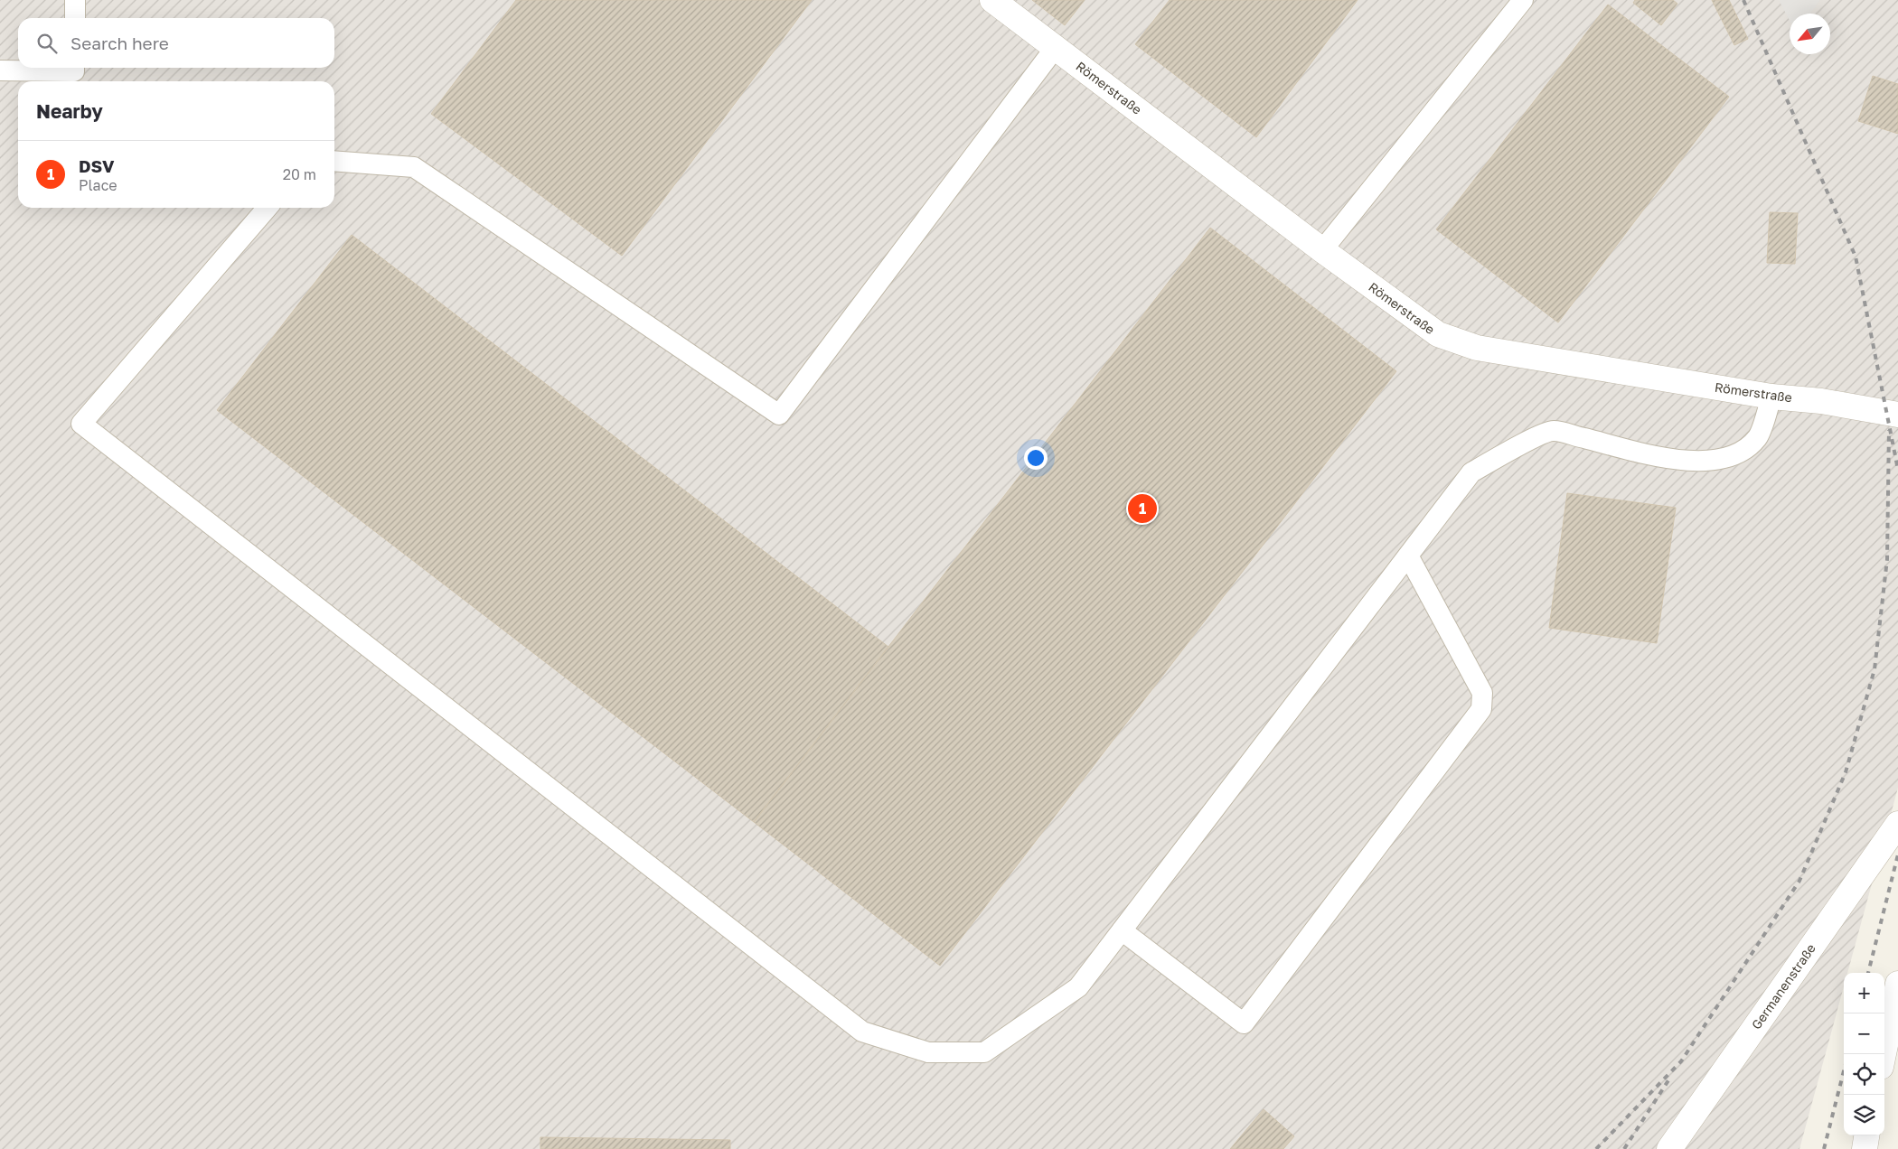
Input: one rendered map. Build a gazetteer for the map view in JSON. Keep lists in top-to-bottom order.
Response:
{
  "streets": {
    "street": ["Römerstraße", "Germanenstraße"]
  },
  "north": "bottom left",
  "page": {
    "search": "Search here",
    "heading": "Nearby",
    "list": [
      {
        "mark": "1",
        "name": "DSV",
        "note": "Place",
        "value": "20 m"
      }
    ],
    "pins": "1",
    "map_buttons": ["+", "−"]
  }
}
